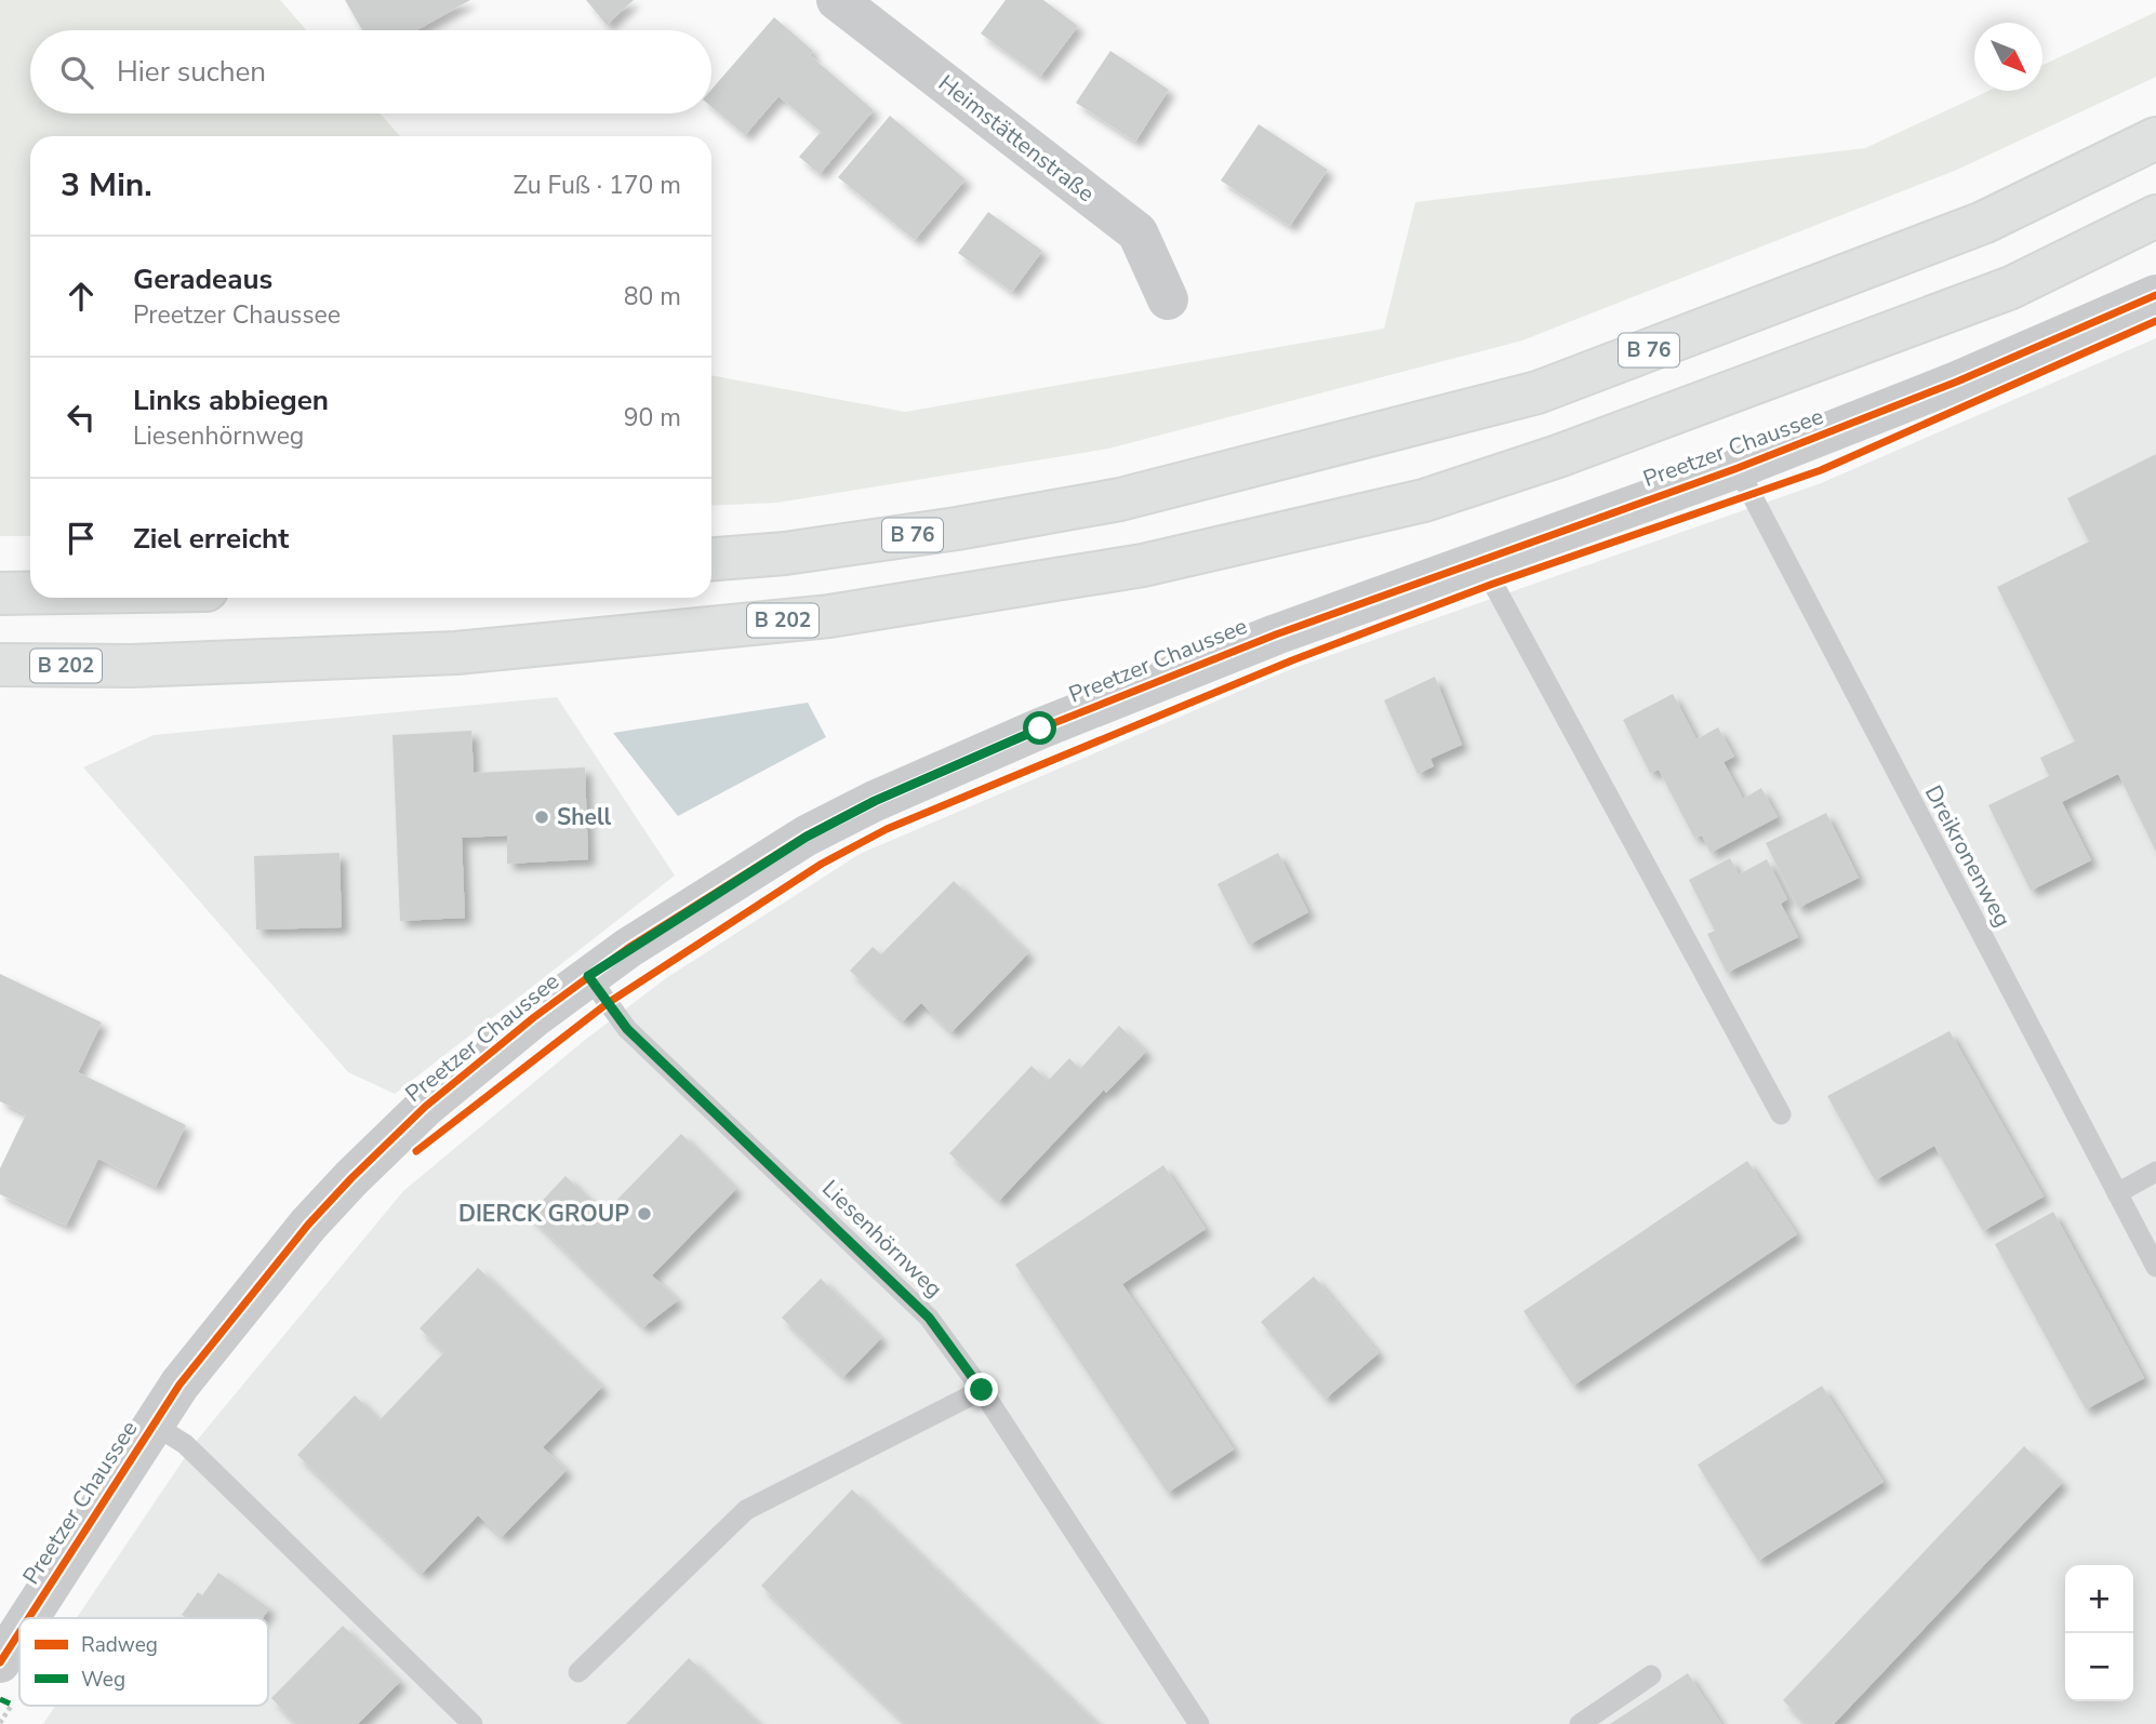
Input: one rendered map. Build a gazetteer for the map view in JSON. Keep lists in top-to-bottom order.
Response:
{
  "streets": {
    "highway": ["B 76", "B 202"],
    "street": ["Heimstättenstraße", "Preetzer Chaussee"],
    "lane": ["Dreikronenweg", "Liesenhörnweg"]
  },
  "crossings": [
    ["Preetzer Chaussee", "Dreikronenweg"],
    ["Preetzer Chaussee", "Liesenhörnweg"]
  ],
  "places": ["Shell", "DIERCK GROUP"],
  "legend": ["Radweg", "Weg"],
  "north": "bottom right",
  "page": {
    "search": "Hier suchen",
    "heading": ["3 Min.", "Zu Fuß · 170 m"],
    "list": [
      ["Geradeaus", "Preetzer Chaussee", "80 m"],
      ["Links abbiegen", "Liesenhörnweg", "90 m"],
      "Ziel erreicht"
    ],
    "map_buttons": ["+", "−"]
  }
}
